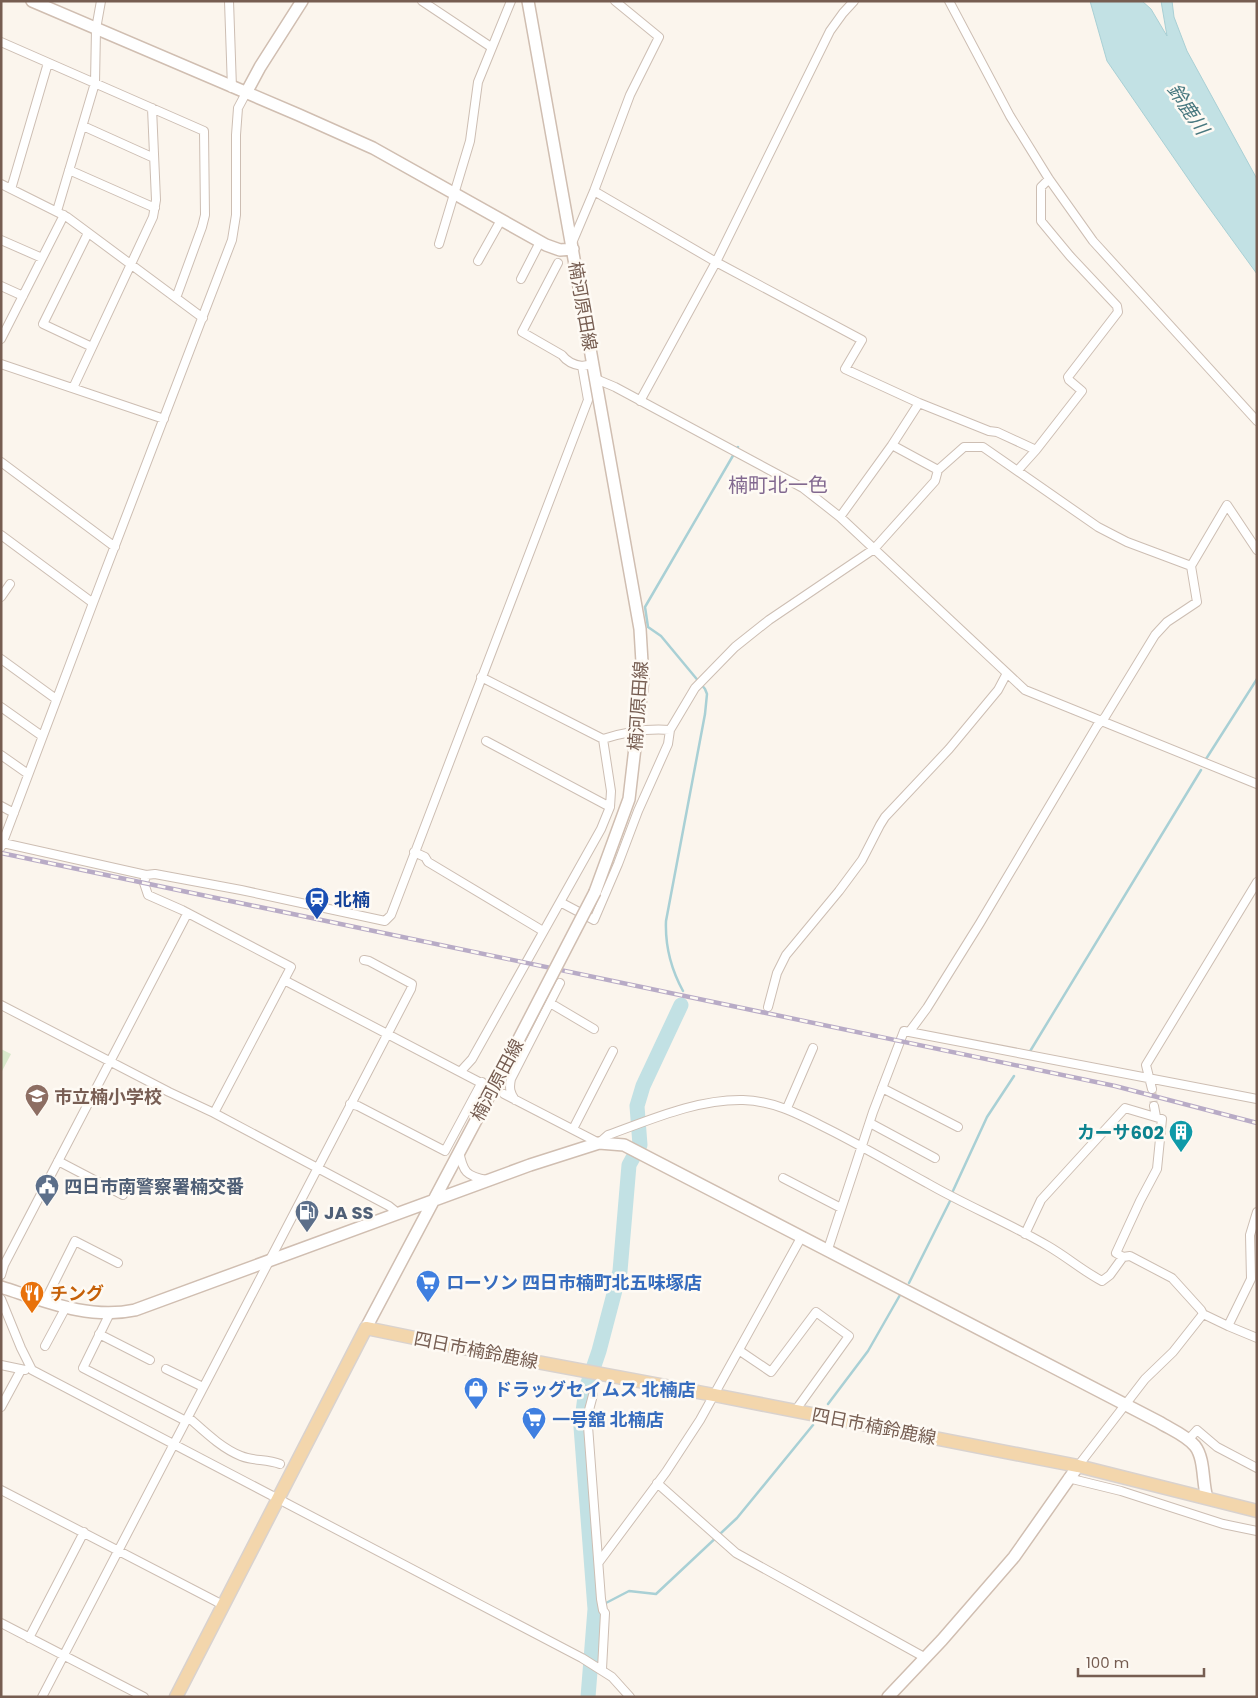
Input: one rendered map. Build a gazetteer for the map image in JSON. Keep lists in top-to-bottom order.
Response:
{
  "streets": {
    "main road": ["四日市楠鈴鹿線"],
    "street": ["楠河原田線"]
  },
  "crossings": [
    ["楠河原田線", "四日市楠鈴鹿線"]
  ],
  "districts": ["楠町北一色"],
  "water": ["鈴鹿川"],
  "places": {
    "station": ["北楠"],
    "school or university": ["市立楠小学校"],
    "building": ["カーサ602"],
    "public building": ["四日市南警察署楠交番"],
    "fuel station": ["JA SS"],
    "supermarket": ["ローソン 四日市楠町北五味塚店", "一号舘 北楠店"],
    "restaurant": ["チング"],
    "shop": ["ドラッグセイムス 北楠店"]
  },
  "scale_bar": "100 m"
}
